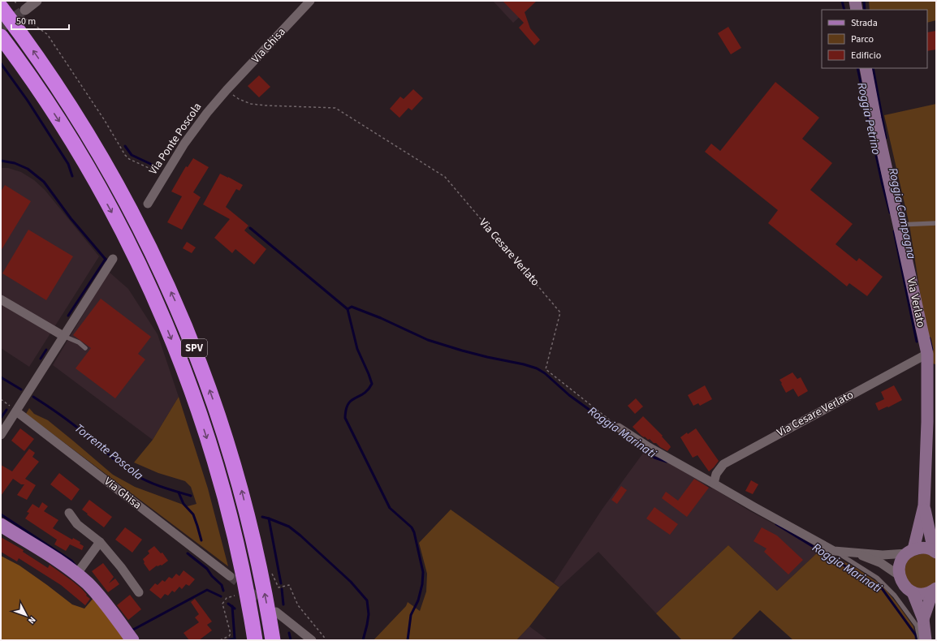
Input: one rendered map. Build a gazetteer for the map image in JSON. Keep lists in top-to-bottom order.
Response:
{
  "streets": {
    "highway": ["SPV"],
    "main road": ["Via Verlato"],
    "street": ["Via Ghisa", "Via Ponte Poscola", "Via Cesare Verlato"]
  },
  "crossings": [
    ["Via Ghisa", "Via Ponte Poscola"],
    ["Via Ghisa", "Via Cesare Verlato"],
    ["Via Ponte Poscola", "Via Cesare Verlato"],
    ["Via Cesare Verlato", "Via Verlato"]
  ],
  "water": [
    "Roggia Petrino",
    "Roggia Campagna",
    "Roggia Marinati",
    "Torrente Poscola"
  ],
  "legend": ["Strada", "Parco", "Edificio"],
  "scale_bar": "50 m",
  "north": "bottom right"
}
